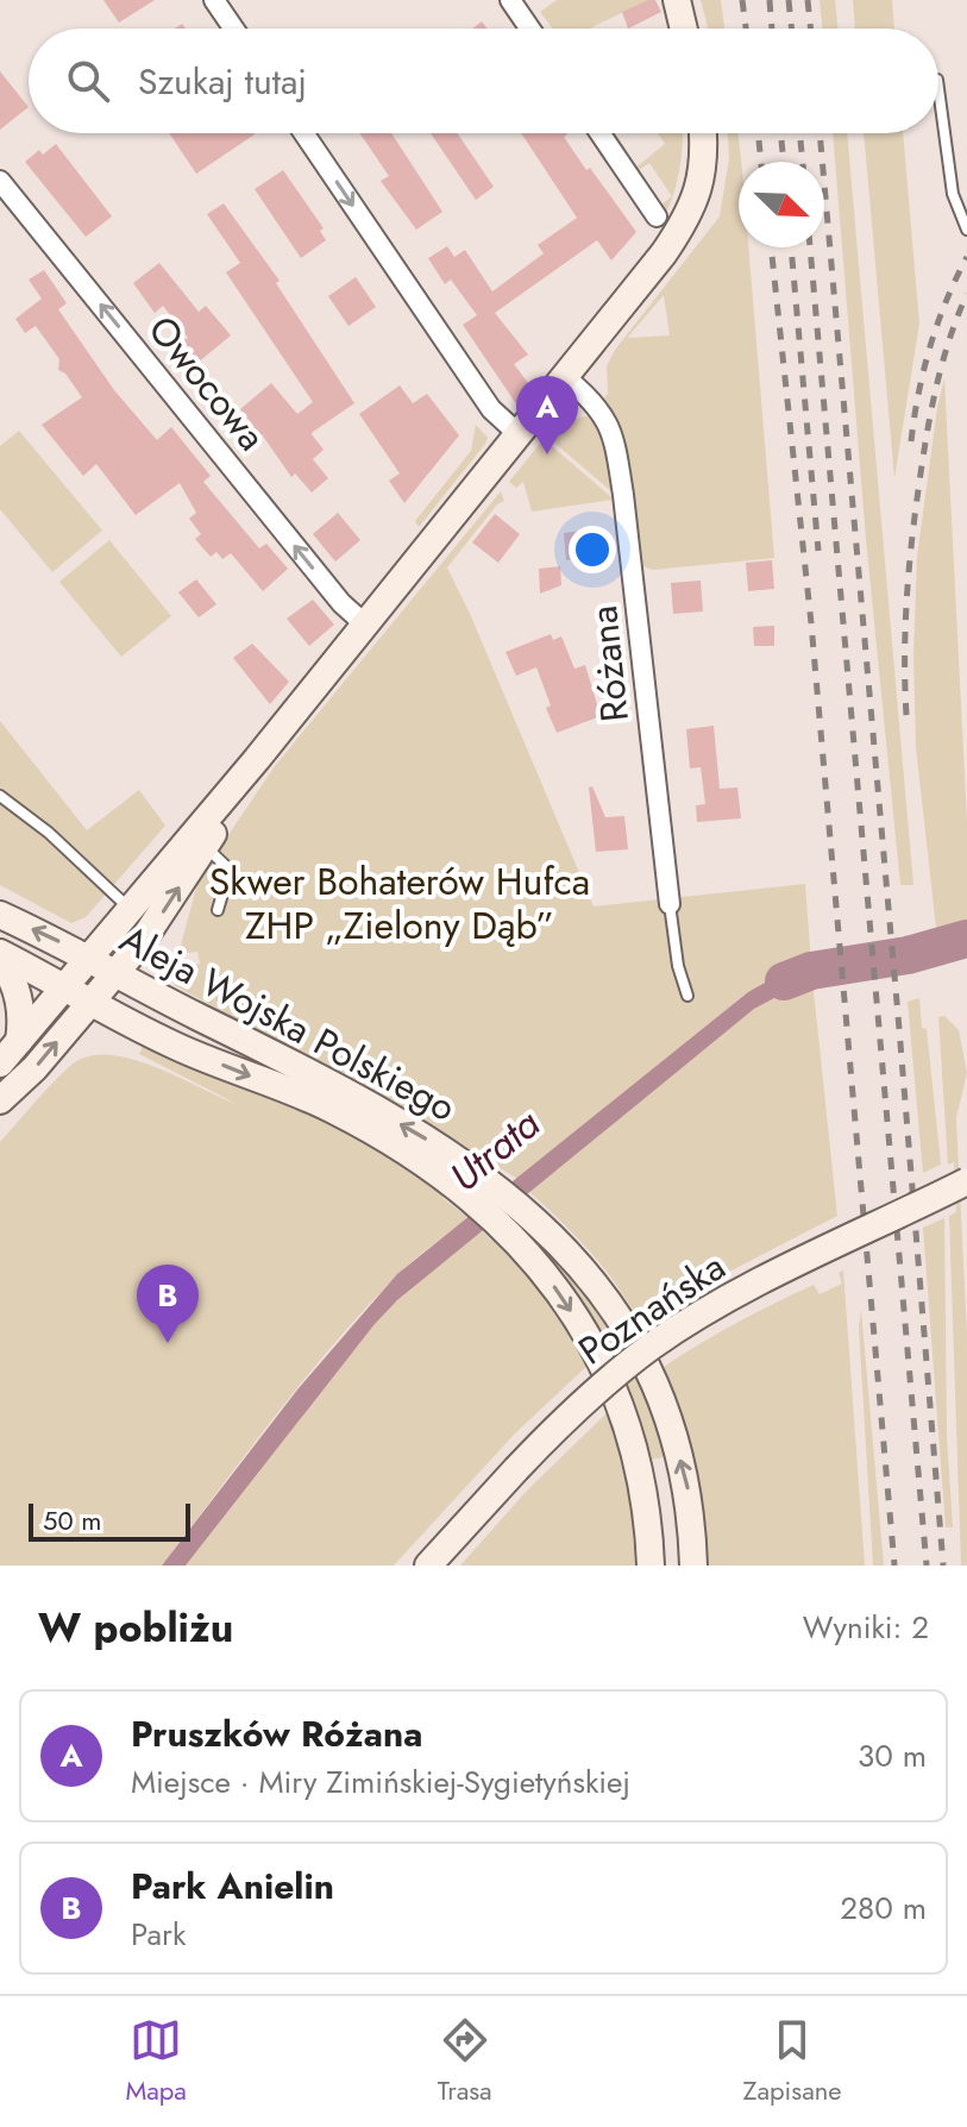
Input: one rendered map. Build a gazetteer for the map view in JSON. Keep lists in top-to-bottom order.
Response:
{
  "streets": {
    "main road": ["Aleja Wojska Polskiego", "Poznańska"],
    "street": ["Owocowa", "Różana"]
  },
  "one_way": ["Owocowa"],
  "water": ["Utrata"],
  "parks": ["Skwer Bohaterów Hufca ZHP „Zielony Dąb”"],
  "scale_bar": "50 m",
  "north": "bottom right",
  "page": {
    "search": "Szukaj tutaj",
    "pins": ["A", "B"],
    "scale": "50 m",
    "heading": ["W pobliżu", "Wyniki: 2"],
    "list": [
      {
        "mark": "A",
        "name": "Pruszków Różana",
        "note": "Miejsce · Miry Zimińskiej-Sygietyńskiej",
        "value": "30 m"
      },
      {
        "mark": "B",
        "name": "Park Anielin",
        "note": "Park",
        "value": "280 m"
      }
    ],
    "nav": ["Mapa", "Trasa", "Zapisane"]
  }
}
